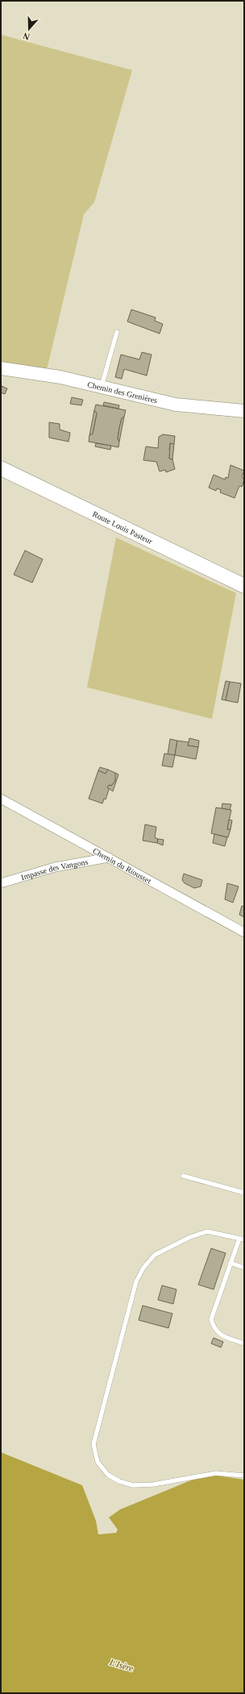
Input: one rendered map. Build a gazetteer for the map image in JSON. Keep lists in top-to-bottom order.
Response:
{
  "streets": {
    "main road": ["Route Louis Pasteur"],
    "street": ["Chemin des Grenières", "Chemin du Riousset", "Impasse des Vangons"]
  },
  "crossings": [
    ["Chemin du Riousset", "Impasse des Vangons"]
  ],
  "water": ["L'Isère"],
  "north": "bottom"
}
